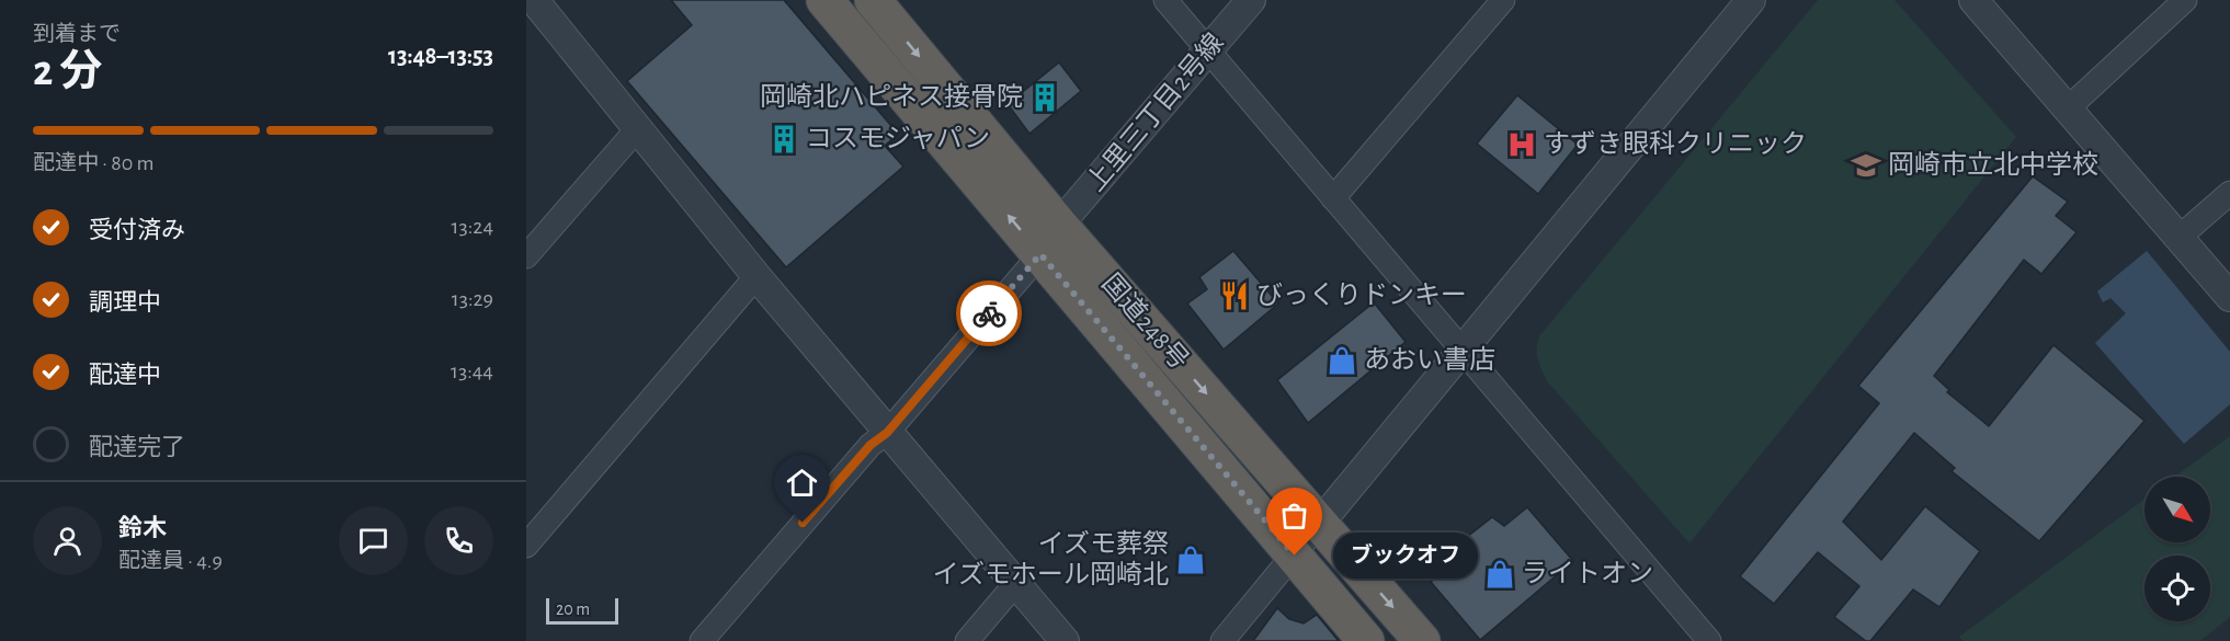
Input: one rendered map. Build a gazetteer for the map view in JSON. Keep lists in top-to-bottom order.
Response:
{
  "streets": {
    "highway": ["国道248号"],
    "street": ["上里三丁目2号線"]
  },
  "crossings": [
    ["上里三丁目2号線", "国道248号"]
  ],
  "places": {
    "building": ["岡崎北ハピネス接骨院", "コスモジャパン"],
    "hospital": ["すずき眼科クリニック"],
    "school or university": ["岡崎市立北中学校"],
    "restaurant": ["びっくりドンキー"],
    "shop": ["あおい書店", "イズモ葬祭 イズモホール岡崎北", "ライトオン"],
    "other": ["ブックオフ"]
  },
  "scale_bar": "20 m",
  "north": "bottom right",
  "page": {
    "heading": ["2 分", "到着まで", "13:48–13:53"],
    "panel": ["鈴木", "配達員 · 4.9"],
    "bar": "配達中 · 80 m",
    "list": [
      ["受付済み", "13:24"],
      ["調理中", "13:29"],
      ["配達中", "13:44"],
      "配達完了"
    ],
    "bubble": "ブックオフ",
    "scale": "20 m"
  }
}
